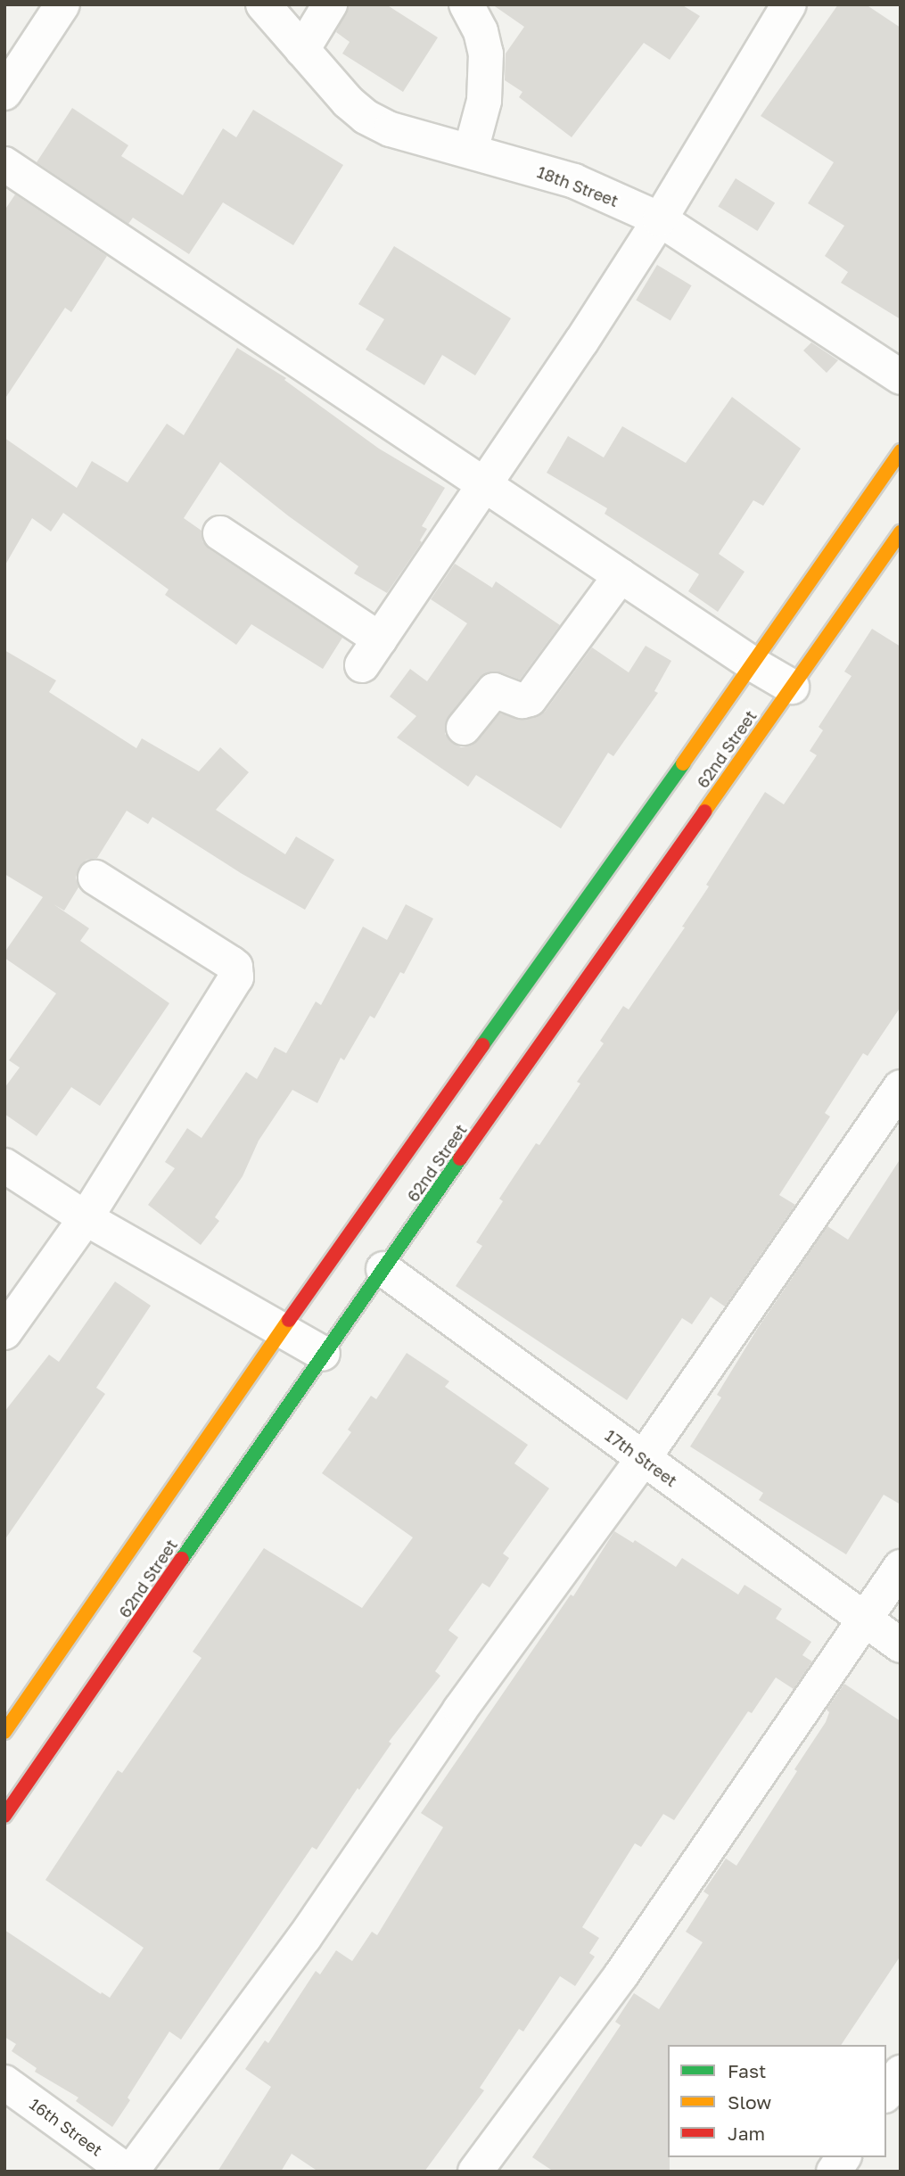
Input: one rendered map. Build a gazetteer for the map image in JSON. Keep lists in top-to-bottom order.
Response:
{
  "streets": {
    "main road": ["62nd Street"],
    "street": ["18th Street", "17th Street", "16th Street"]
  },
  "crossings": [
    ["62nd Street", "17th Street"]
  ],
  "legend": ["Fast", "Slow", "Jam"]
}
